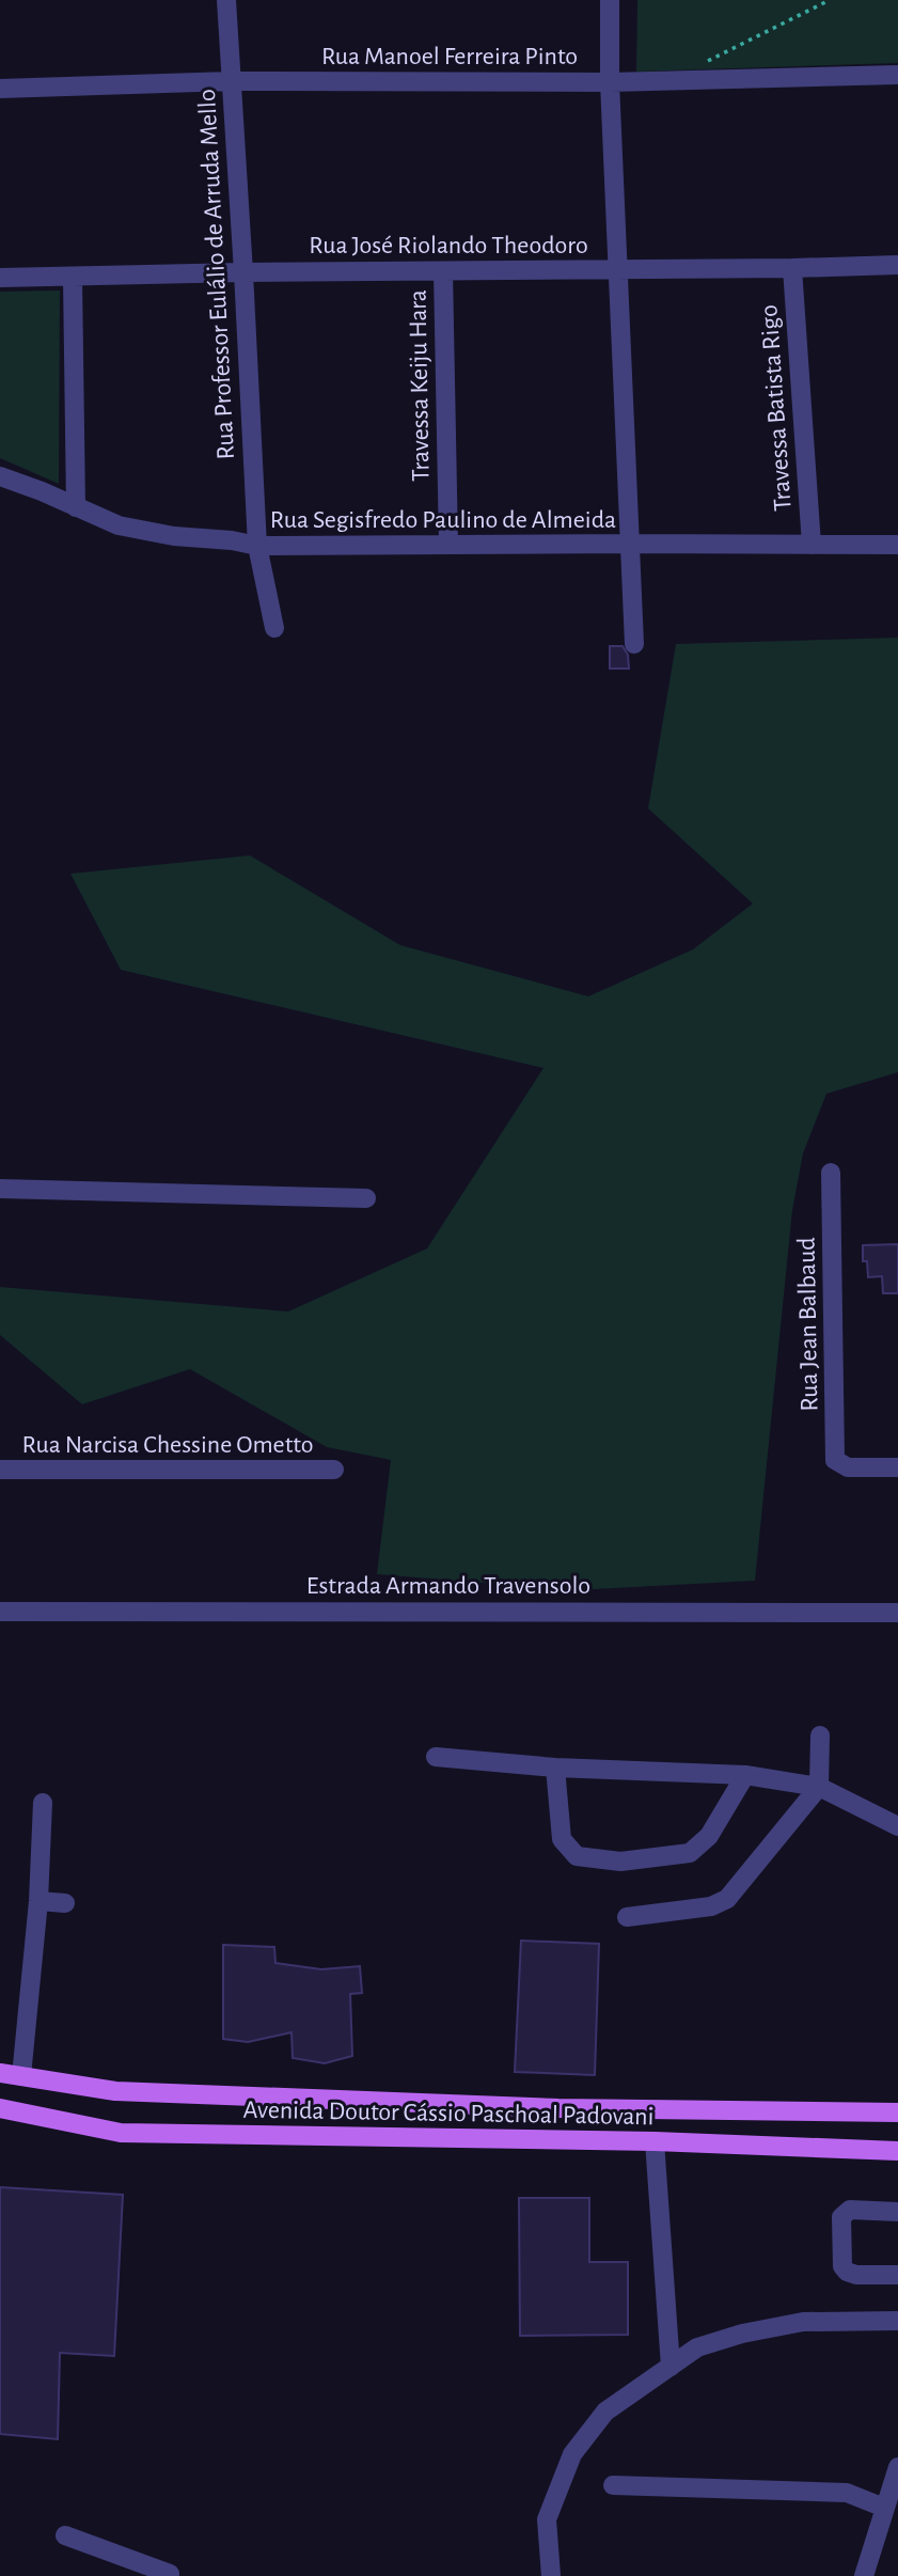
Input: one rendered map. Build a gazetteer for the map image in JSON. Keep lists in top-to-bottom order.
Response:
{
  "streets": {
    "main road": ["Avenida Doutor Cássio Paschoal Padovani"],
    "street": [
      "Rua Manoel Ferreira Pinto",
      "Rua José Riolando Theodoro",
      "Rua Professor Eulálio de Arruda Mello",
      "Travessa Keiju Hara",
      "Travessa Batista Rigo",
      "Rua Segisfredo Paulino de Almeida",
      "Rua Jean Balbaud",
      "Rua Narcisa Chessine Ometto",
      "Estrada Armando Travensolo"
    ]
  },
  "crossings": [
    ["Rua Manoel Ferreira Pinto", "Rua Professor Eulálio de Arruda Mello"],
    ["Rua José Riolando Theodoro", "Rua Professor Eulálio de Arruda Mello"],
    ["Rua José Riolando Theodoro", "Travessa Keiju Hara"],
    ["Rua José Riolando Theodoro", "Travessa Batista Rigo"],
    ["Rua Professor Eulálio de Arruda Mello", "Rua Segisfredo Paulino de Almeida"],
    ["Travessa Keiju Hara", "Rua Segisfredo Paulino de Almeida"],
    ["Travessa Batista Rigo", "Rua Segisfredo Paulino de Almeida"]
  ]
}
